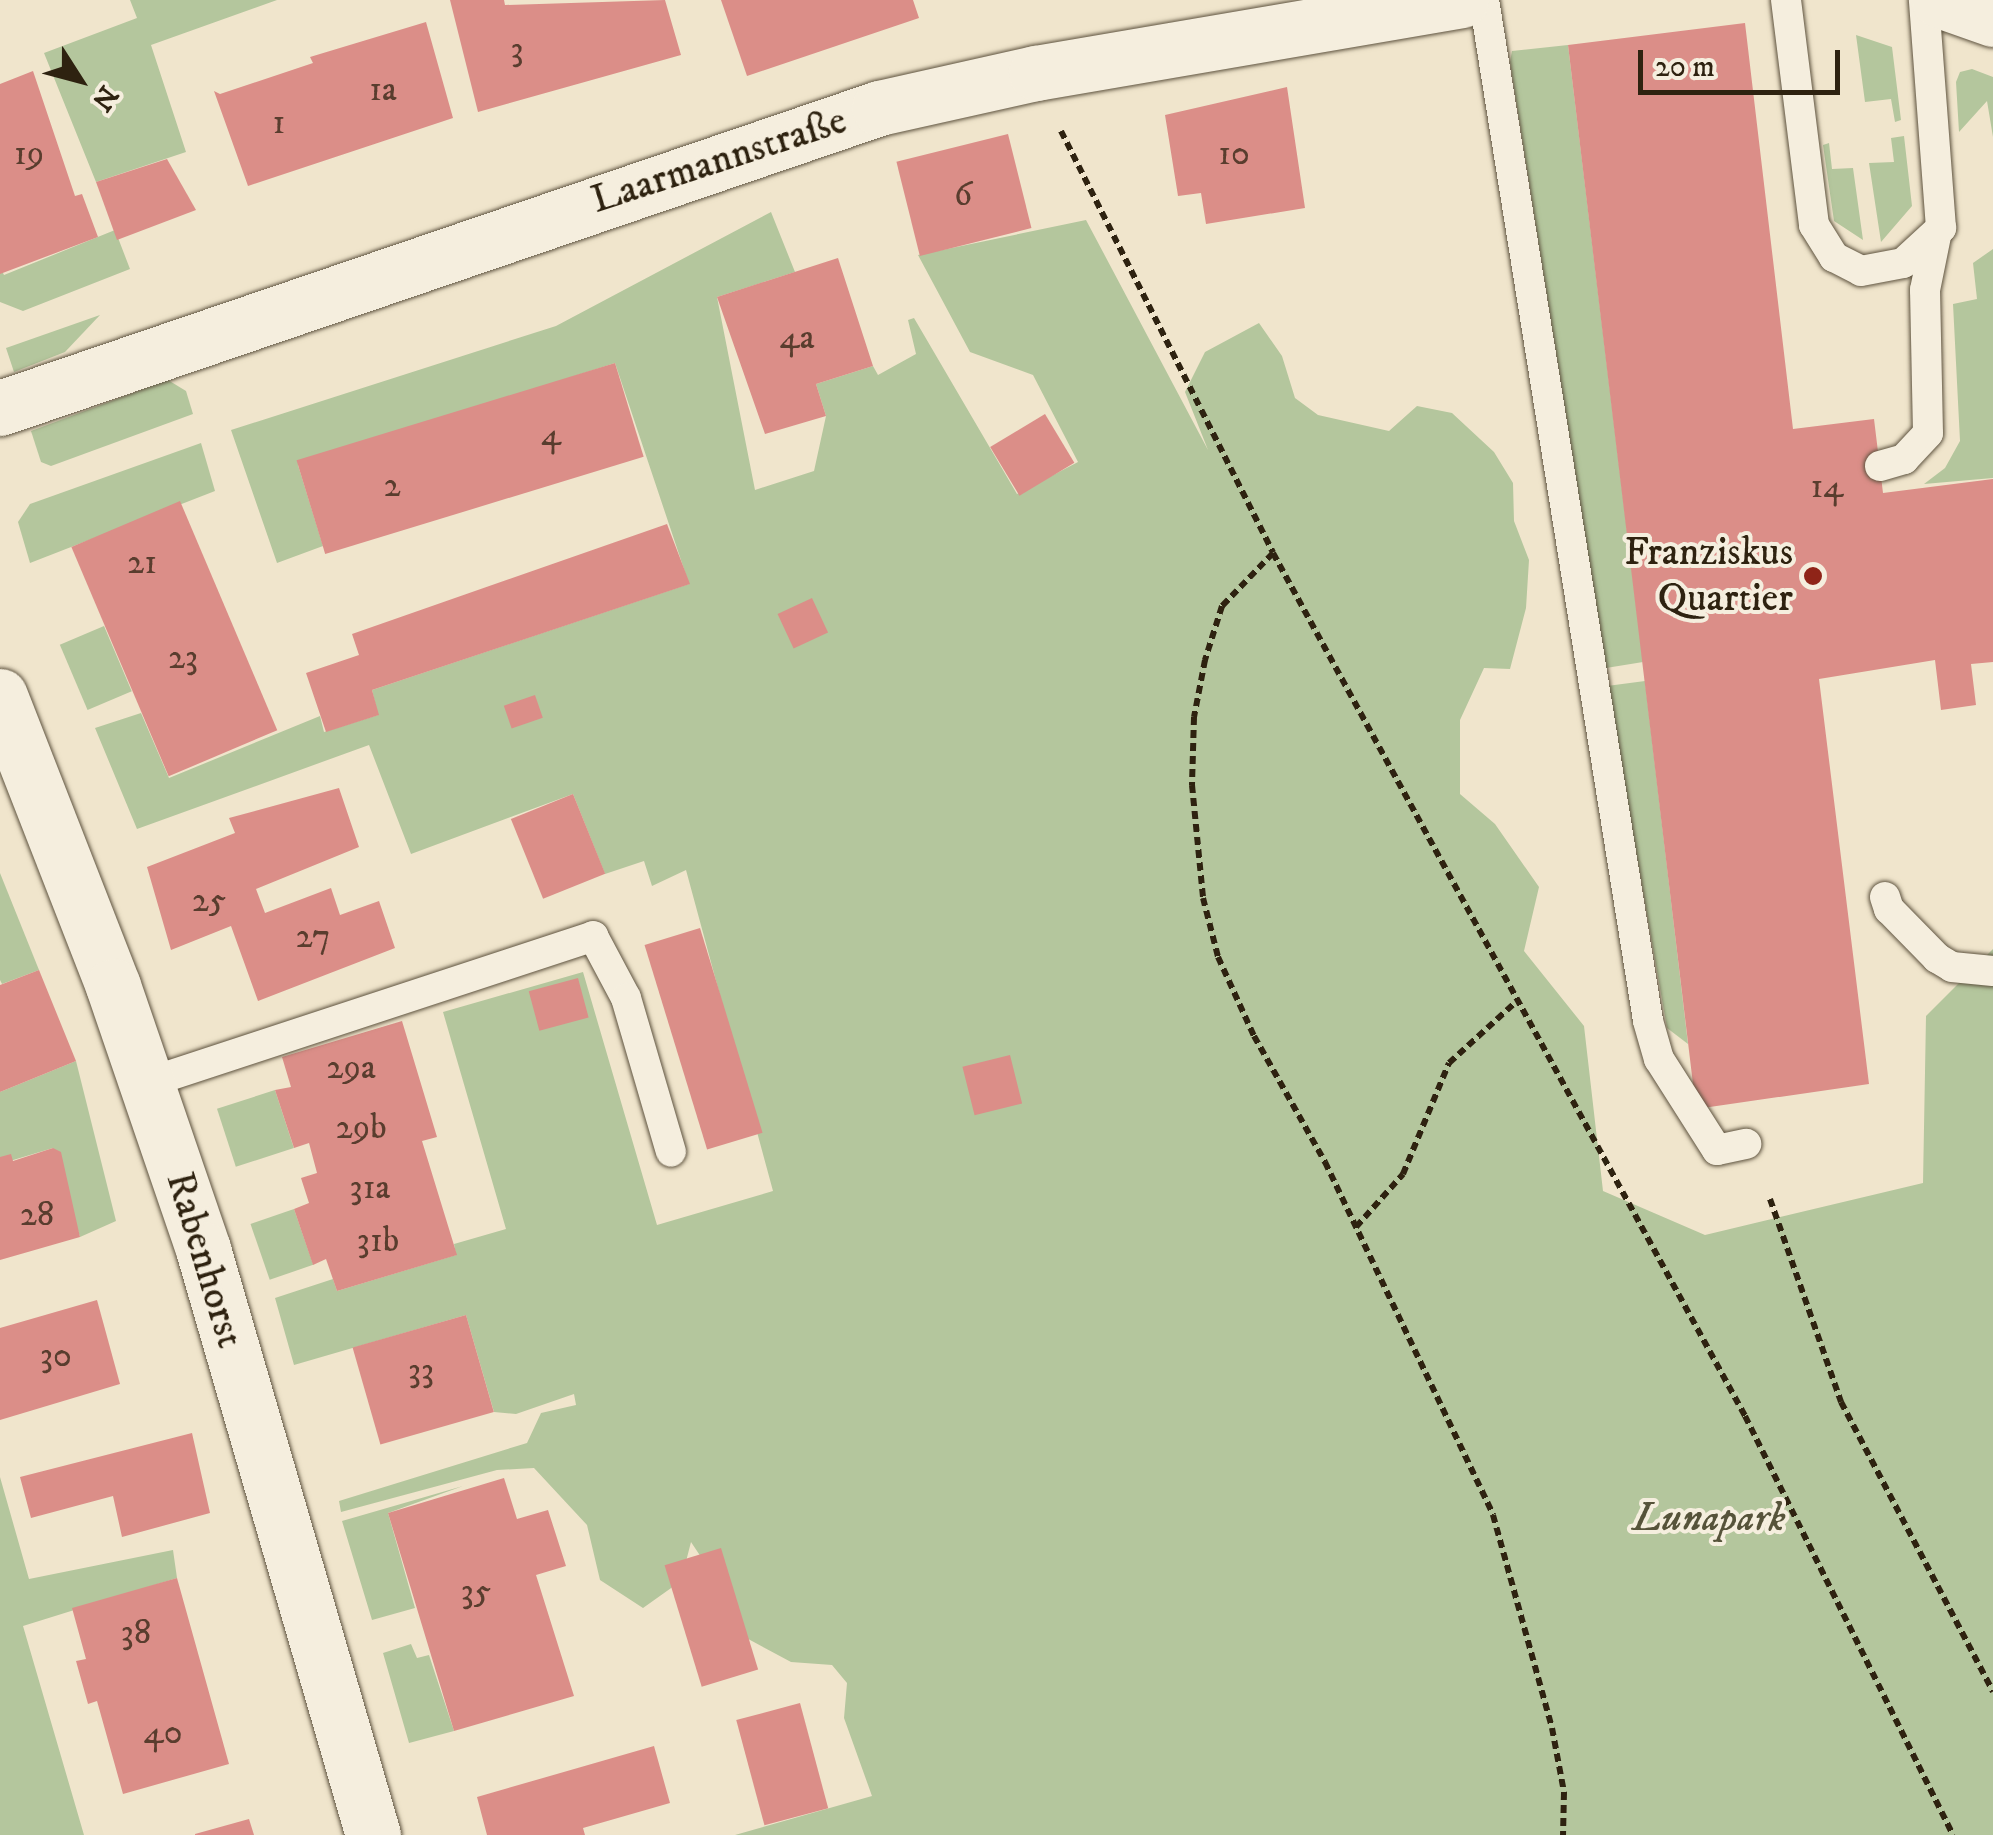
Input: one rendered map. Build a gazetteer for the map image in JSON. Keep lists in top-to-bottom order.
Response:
{
  "streets": {
    "street": ["Laarmannstraße", "Rabenhorst"]
  },
  "parks": ["Lunapark"],
  "places": ["Franziskus Quartier"],
  "house_numbers": [
    "3",
    "1a",
    "1",
    "19",
    "10",
    "6",
    "4a",
    "4",
    "2",
    "14",
    "21",
    "23",
    "25",
    "27",
    "29a",
    "29b",
    "31a",
    "28",
    "31b",
    "30",
    "33",
    "35",
    "38",
    "40"
  ],
  "scale_bar": "20 m",
  "north": "bottom right"
}
